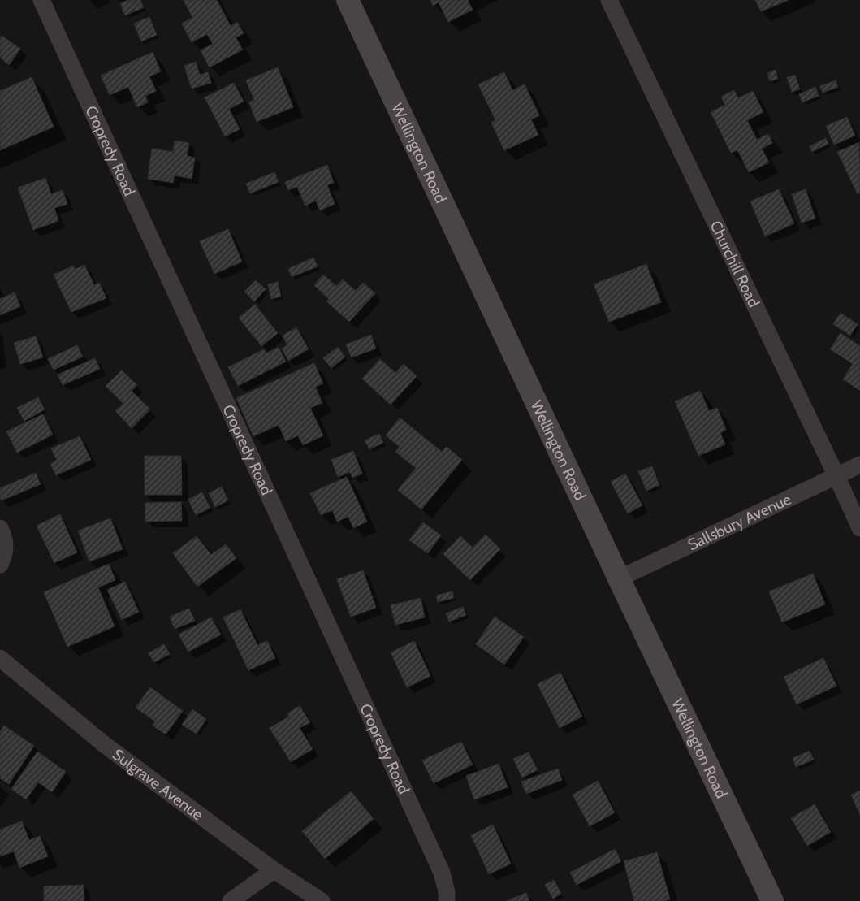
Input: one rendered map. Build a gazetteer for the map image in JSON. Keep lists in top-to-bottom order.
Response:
{
  "streets": {
    "main road": ["Wellington Road"],
    "street": [
      "Cropredy Road",
      "Churchill Road",
      "Sallsbury Avenue",
      "Sulgrave Avenue"
    ]
  },
  "crossings": [
    ["Wellington Road", "Sallsbury Avenue"],
    ["Churchill Road", "Sallsbury Avenue"]
  ]
}
